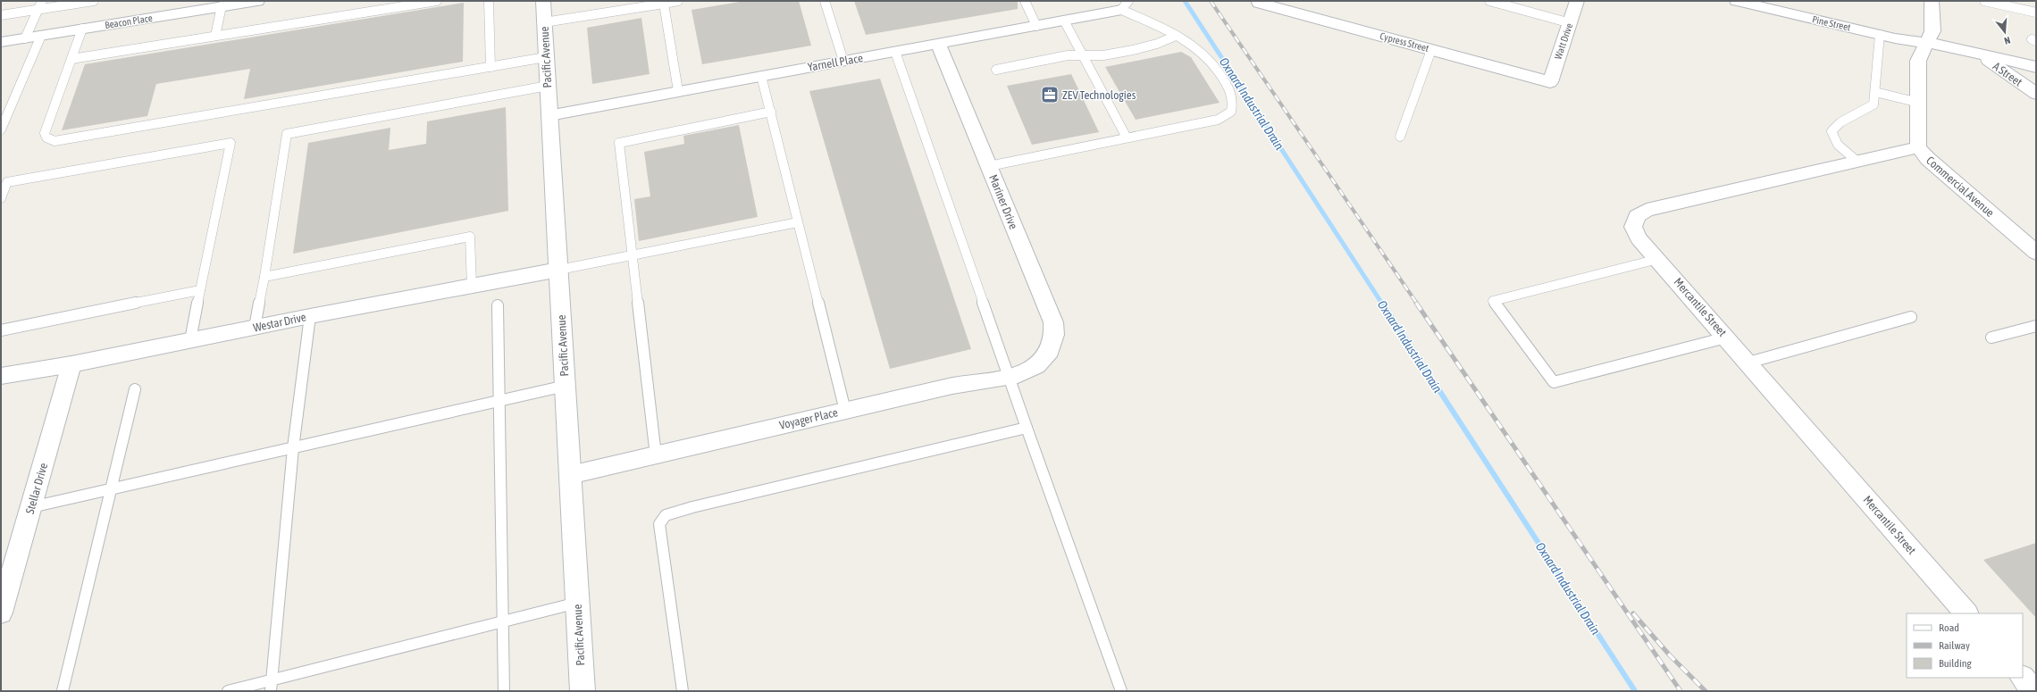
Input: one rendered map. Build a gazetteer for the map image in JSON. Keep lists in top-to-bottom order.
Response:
{
  "streets": {
    "street": [
      "Beacon Place",
      "Pine Street",
      "Watt Drive",
      "Cypress Street",
      "Pacific Avenue",
      "Yarnell Place",
      "A Street",
      "Commercial Avenue",
      "Mariner Drive",
      "Mercantile Street",
      "Westar Drive",
      "Voyager Place",
      "Stellar Drive"
    ]
  },
  "crossings": [
    ["Pine Street", "A Street"],
    ["Pine Street", "Commercial Avenue"],
    ["Watt Drive", "Cypress Street"],
    ["Pacific Avenue", "Yarnell Place"],
    ["Pacific Avenue", "Westar Drive"],
    ["Pacific Avenue", "Voyager Place"],
    ["Yarnell Place", "Mariner Drive"],
    ["A Street", "Commercial Avenue"],
    ["Commercial Avenue", "Mercantile Street"],
    ["Mariner Drive", "Voyager Place"],
    ["Westar Drive", "Stellar Drive"]
  ],
  "water": ["Oxnard Industrial Drain"],
  "places": {
    "office": ["ZEV Technologies"]
  },
  "legend": ["Road", "Railway", "Building"],
  "north": "bottom"
}
